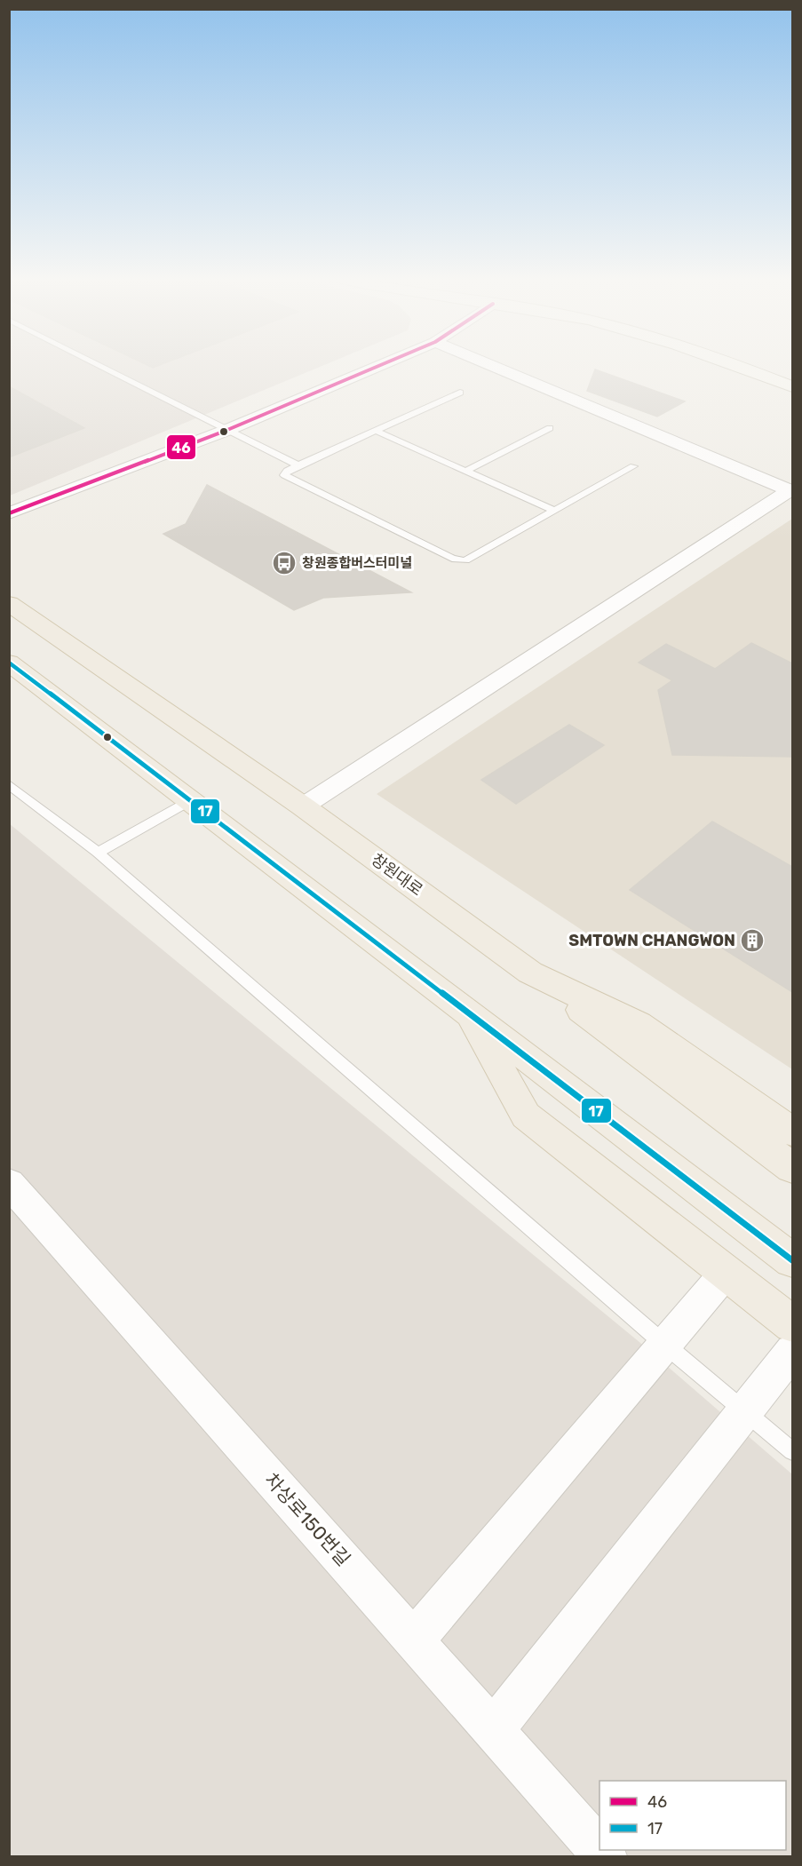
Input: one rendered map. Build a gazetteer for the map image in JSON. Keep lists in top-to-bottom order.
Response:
{
  "streets": {
    "main road": ["창원대로"],
    "street": ["차상로150번길"]
  },
  "places": {
    "bus stop": ["창원종합버스터미널"],
    "building": ["SMTOWN CHANGWON"]
  },
  "lines": ["transit line 46", "transit line 17"],
  "legend": ["46", "17"]
}
